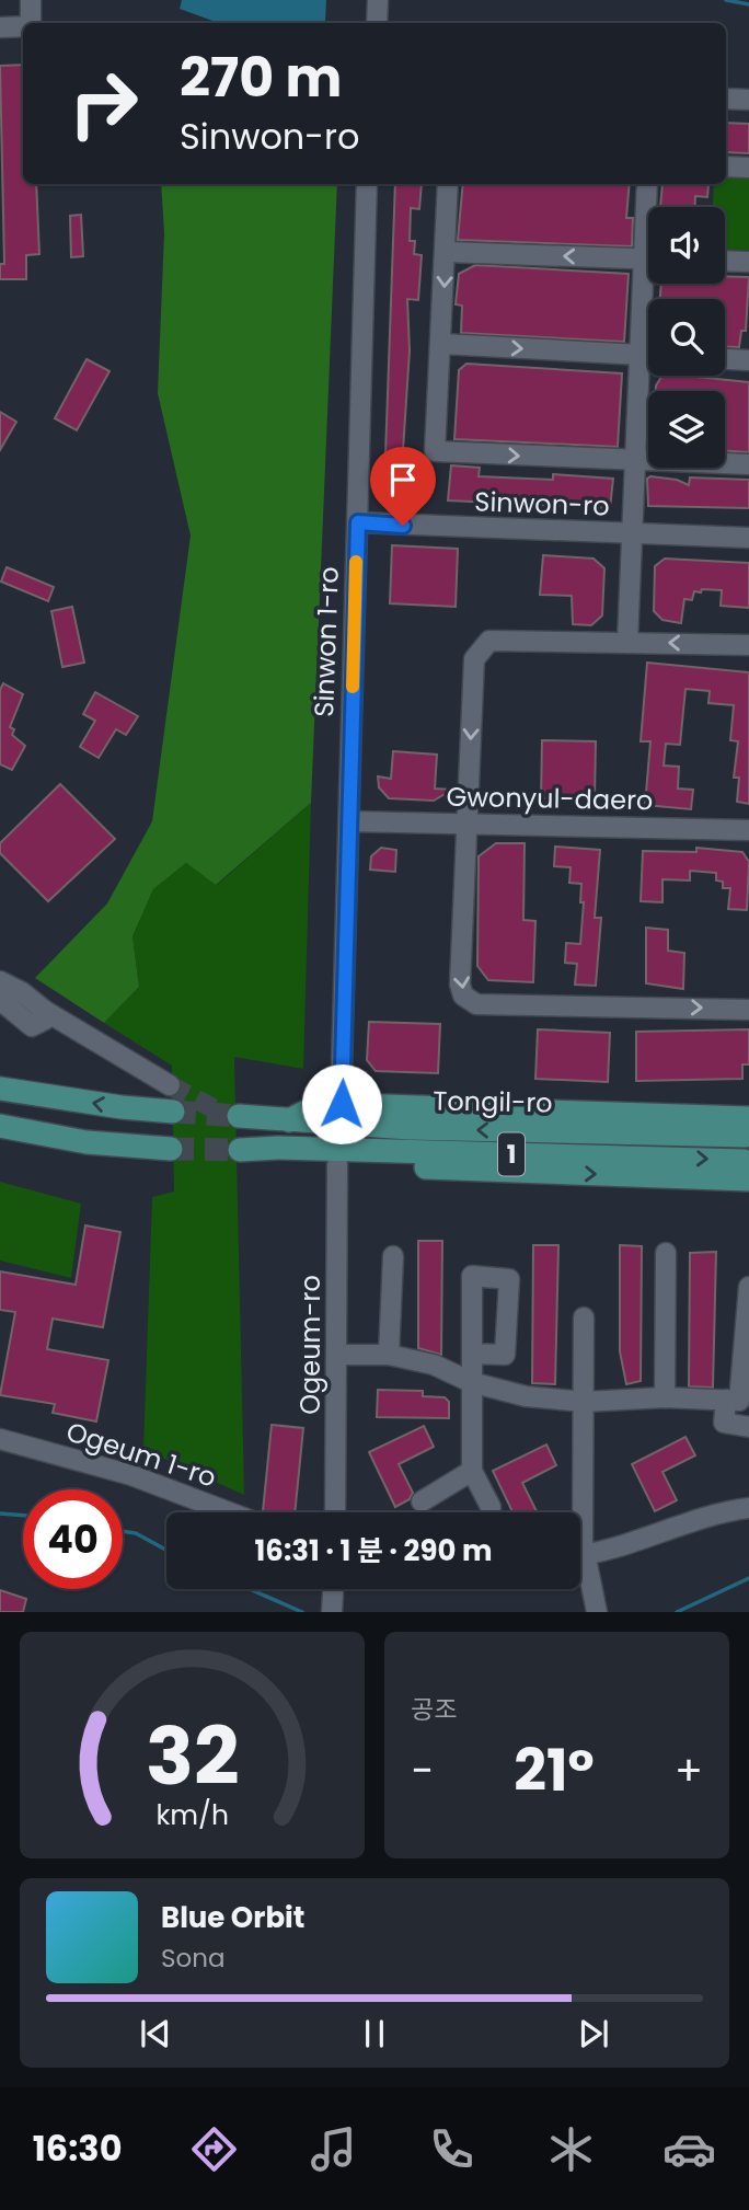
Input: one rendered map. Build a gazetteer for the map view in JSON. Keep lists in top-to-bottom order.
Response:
{
  "streets": {
    "main road": ["Tongil-ro", "1"],
    "street": [
      "Sinwon-ro",
      "Sinwon 1-ro",
      "Gwonyul-daero",
      "Ogeum-ro",
      "Ogeum 1-ro"
    ]
  },
  "crossings": [
    ["Sinwon-ro", "Sinwon 1-ro"],
    ["Sinwon 1-ro", "Gwonyul-daero"]
  ],
  "page": {
    "turn": ["270 m", "Sinwon-ro"],
    "limit": "40",
    "trip": "16:31 · 1 분 · 290 m",
    "tile": "공조",
    "heat": ["−", "21°", "+"],
    "song": ["Blue Orbit", "Sona"],
    "tabs": "16:30",
    "gauge": ["32", "km/h"]
  }
}
